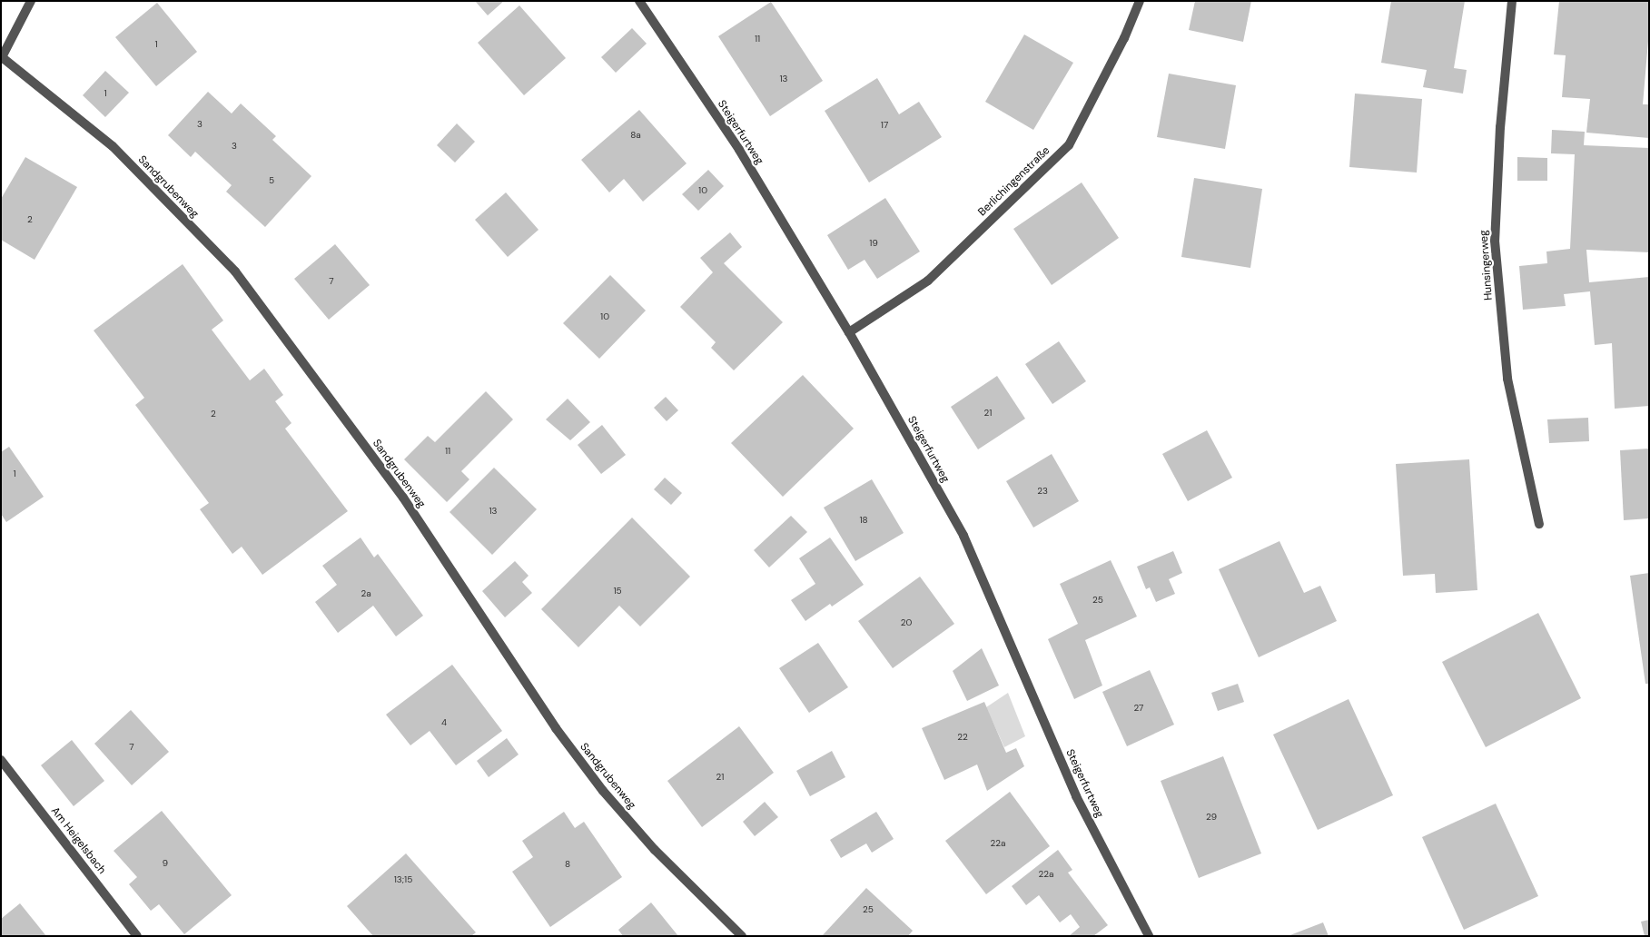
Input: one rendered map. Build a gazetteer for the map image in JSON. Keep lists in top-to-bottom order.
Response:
{
  "streets": {
    "street": [
      "Steigerfurtweg",
      "Berlichingenstraße",
      "Sandgrubenweg",
      "Hunsingerweg",
      "Am Heigelsbach"
    ]
  },
  "crossings": [
    ["Steigerfurtweg", "Berlichingenstraße"]
  ],
  "house_numbers": [
    "11",
    "1",
    "13",
    "1",
    "3",
    "17",
    "8a",
    "3",
    "5",
    "10",
    "2",
    "19",
    "7",
    "10",
    "21",
    "2",
    "11",
    "1",
    "23",
    "13",
    "18",
    "15",
    "2a",
    "25",
    "20",
    "27",
    "4",
    "22",
    "7",
    "21",
    "29",
    "22a",
    "9",
    "8",
    "22a",
    "13;15",
    "25"
  ]
}
